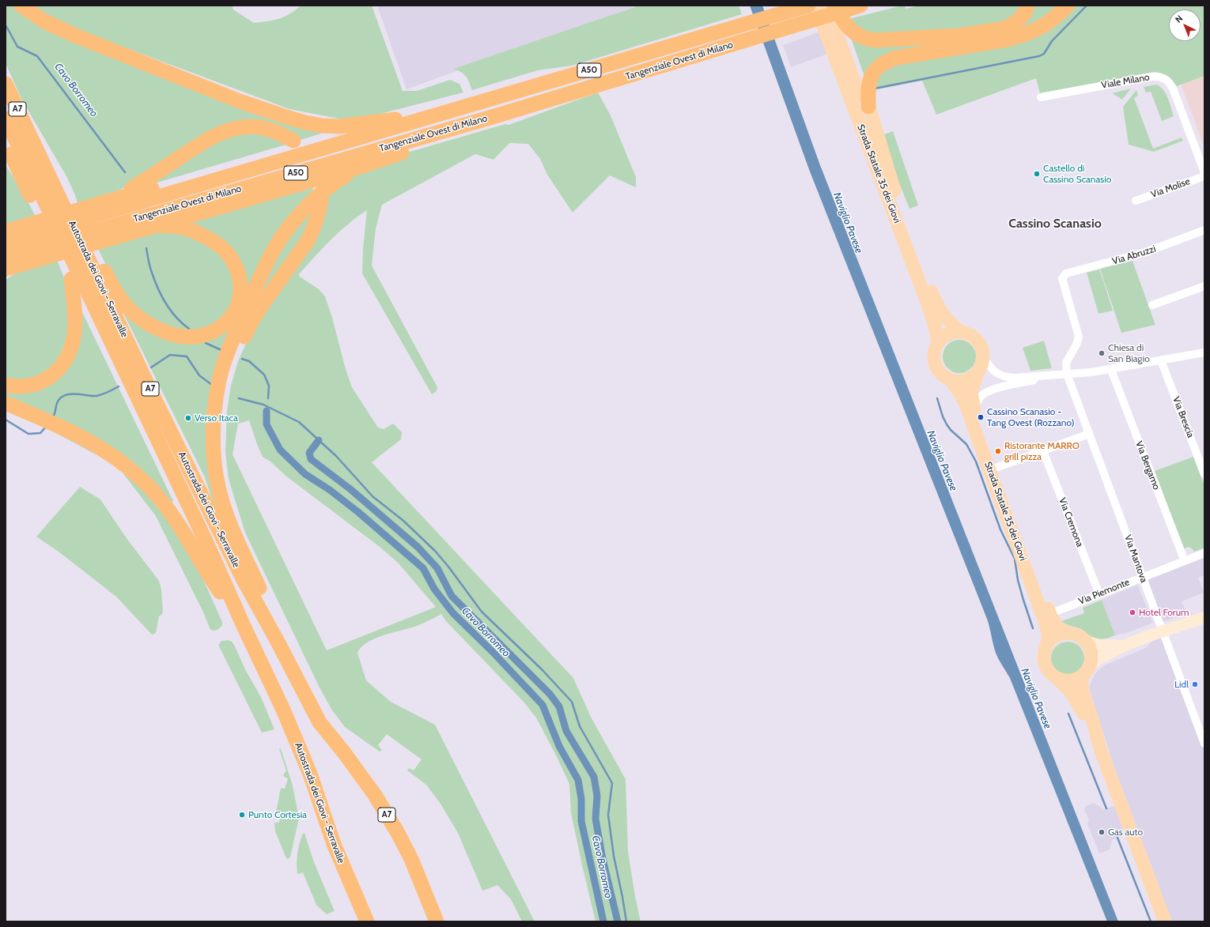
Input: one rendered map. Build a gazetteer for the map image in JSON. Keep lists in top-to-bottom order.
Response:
{
  "streets": {
    "highway": [
      "Tangenziale Ovest di Milano",
      "A50",
      "A7",
      "Autostrada dei Giovi - Serravalle"
    ],
    "main road": ["Strada Statale 35 dei Giovi"],
    "street": [
      "Viale Milano",
      "Via Molise",
      "Via Abruzzi",
      "Via Brescia",
      "Via Bergamo",
      "Via Cremona",
      "Via Mantova",
      "Via Piemonte"
    ]
  },
  "crossings": [
    ["A7", "Autostrada dei Giovi - Serravalle"],
    ["Via Abruzzi", "Via Mantova"],
    ["Via Bergamo", "Via Piemonte"],
    ["Via Cremona", "Via Piemonte"],
    ["Via Mantova", "Via Piemonte"]
  ],
  "districts": ["Cassino Scanasio"],
  "water": ["Cavo Borromeo", "Naviglio Pavese"],
  "places": [
    "Castello di Cassino Scanasio",
    "Chiesa di San Biagio",
    "Cassino Scanasio - Tang Ovest (Rozzano)",
    "Verso Itaca",
    "Ristorante MARRO grill pizza",
    "Hotel Forum",
    "Lidl",
    "Punto Cortesia",
    "Gas auto"
  ],
  "north": "top left"
}
